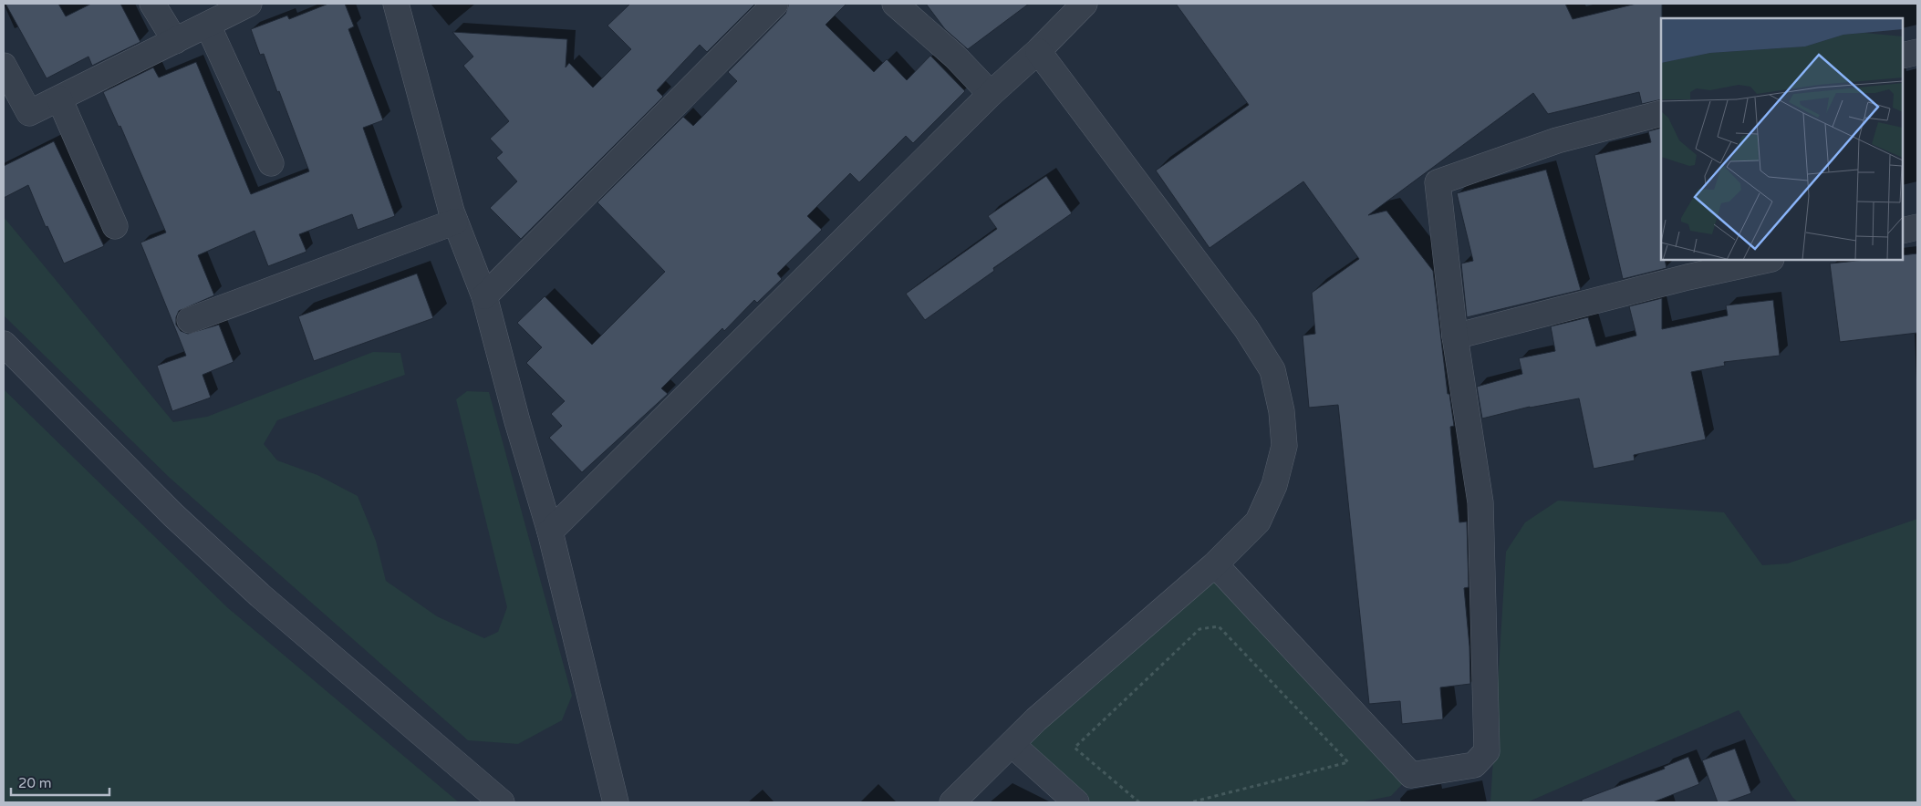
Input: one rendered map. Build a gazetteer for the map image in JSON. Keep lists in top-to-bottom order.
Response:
{
  "scale_bar": "20 m"
}
